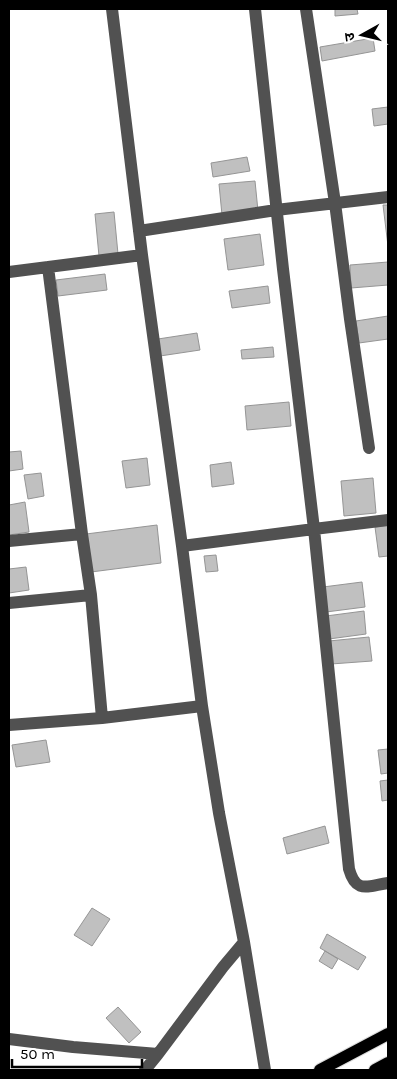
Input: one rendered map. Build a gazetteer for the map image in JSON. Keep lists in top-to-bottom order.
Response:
{
  "scale_bar": "50 m",
  "north": "left"
}
